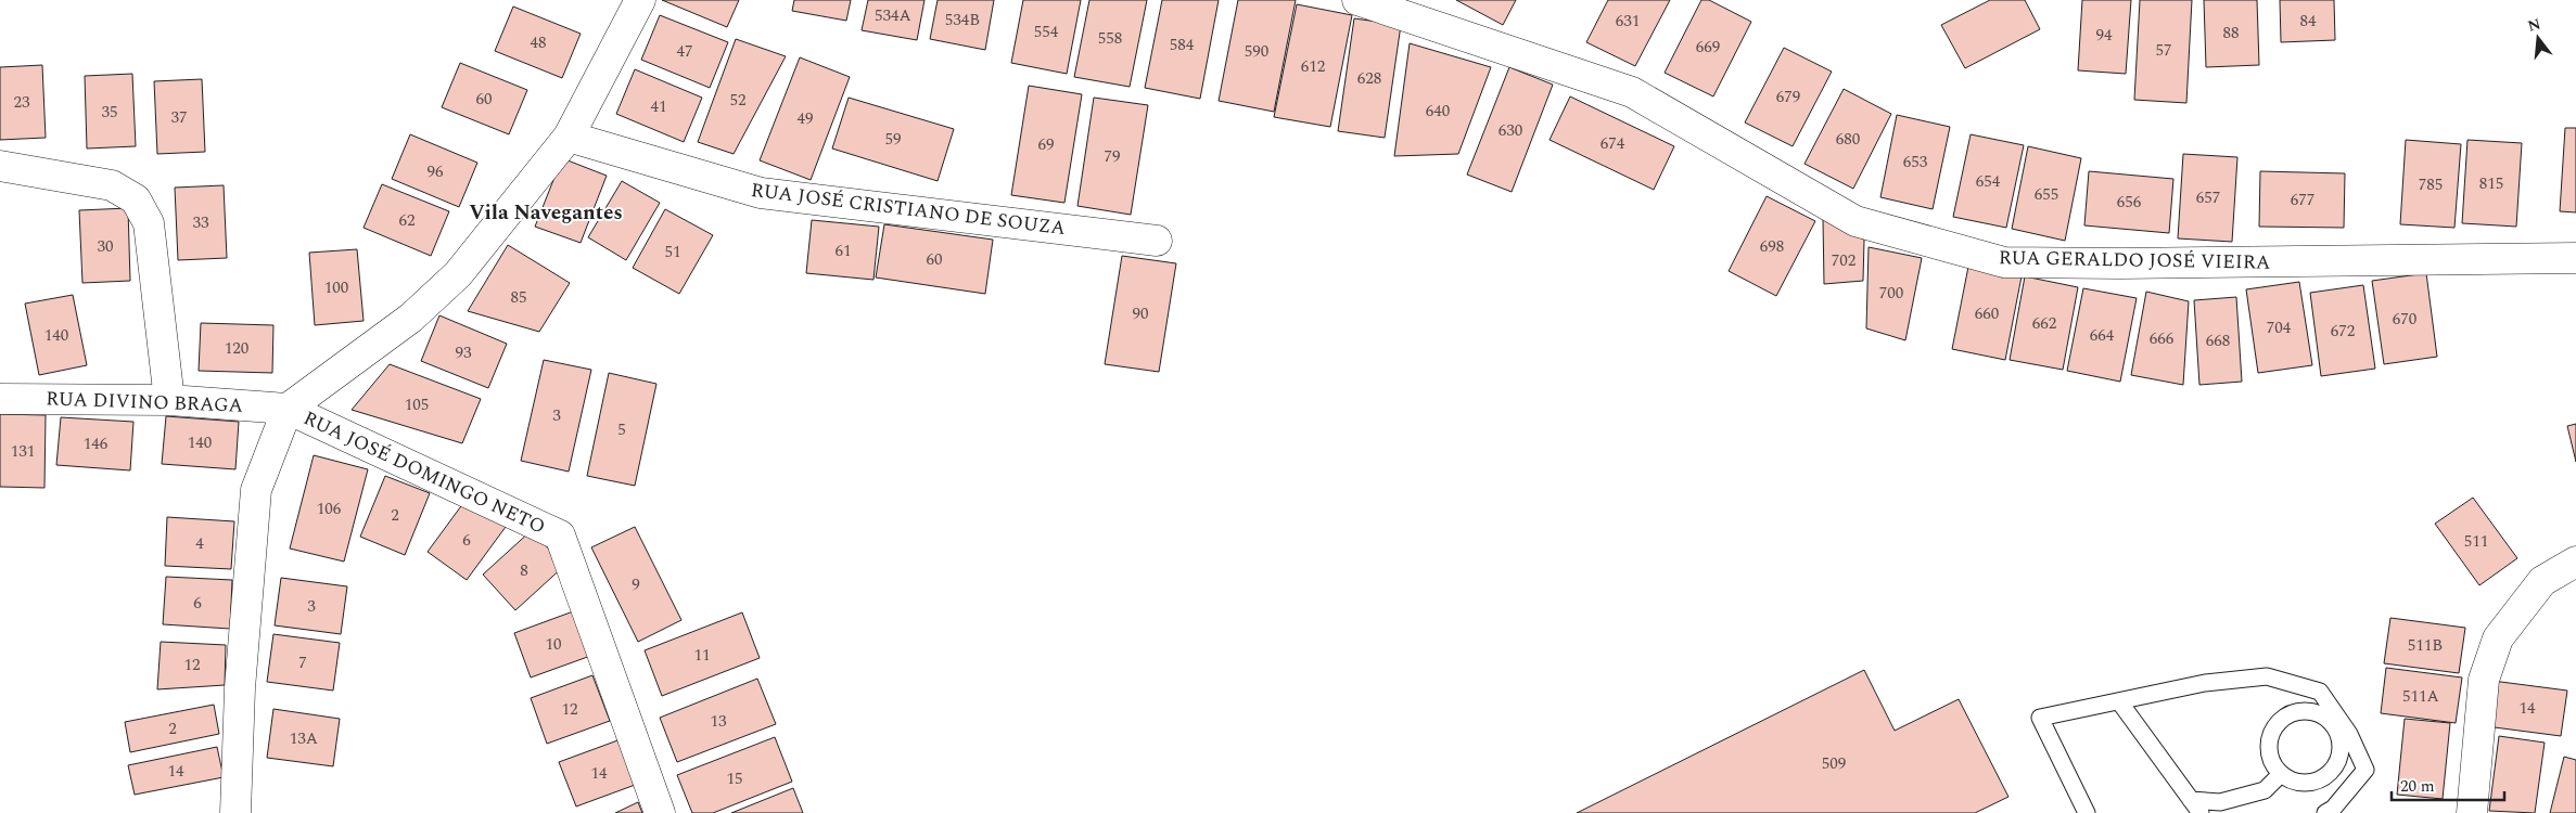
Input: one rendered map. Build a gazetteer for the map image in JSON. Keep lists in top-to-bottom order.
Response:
{
  "streets": {
    "street": [
      "RUA JOSÉ CRISTIANO DE SOUZA",
      "RUA GERALDO JOSÉ VIEIRA",
      "RUA DIVINO BRAGA",
      "RUA JOSÉ DOMINGO NETO"
    ]
  },
  "crossings": [
    ["RUA DIVINO BRAGA", "RUA JOSÉ DOMINGO NETO"]
  ],
  "districts": ["Vila Navegantes"],
  "house_numbers": [
    "534A",
    "534B",
    "631",
    "84",
    "554",
    "88",
    "94",
    "558",
    "48",
    "584",
    "669",
    "57",
    "47",
    "590",
    "612",
    "628",
    "679",
    "60",
    "52",
    "23",
    "41",
    "640",
    "35",
    "37",
    "49",
    "630",
    "59",
    "680",
    "674",
    "69",
    "79",
    "653",
    "96",
    "654",
    "815",
    "785",
    "655",
    "657",
    "677",
    "656",
    "62",
    "33",
    "30",
    "698",
    "61",
    "51",
    "60",
    "702",
    "100",
    "700",
    "85",
    "90",
    "660",
    "670",
    "662",
    "704",
    "672",
    "140",
    "664",
    "666",
    "668",
    "120",
    "93",
    "105",
    "3",
    "5",
    "140",
    "146",
    "131",
    "106",
    "2",
    "6",
    "511",
    "4",
    "8",
    "9",
    "6",
    "3",
    "10",
    "511B",
    "11",
    "7",
    "12",
    "511A",
    "14",
    "12",
    "13",
    "2",
    "13A",
    "509",
    "14",
    "14",
    "15"
  ],
  "scale_bar": "20 m",
  "north": "top"
}
